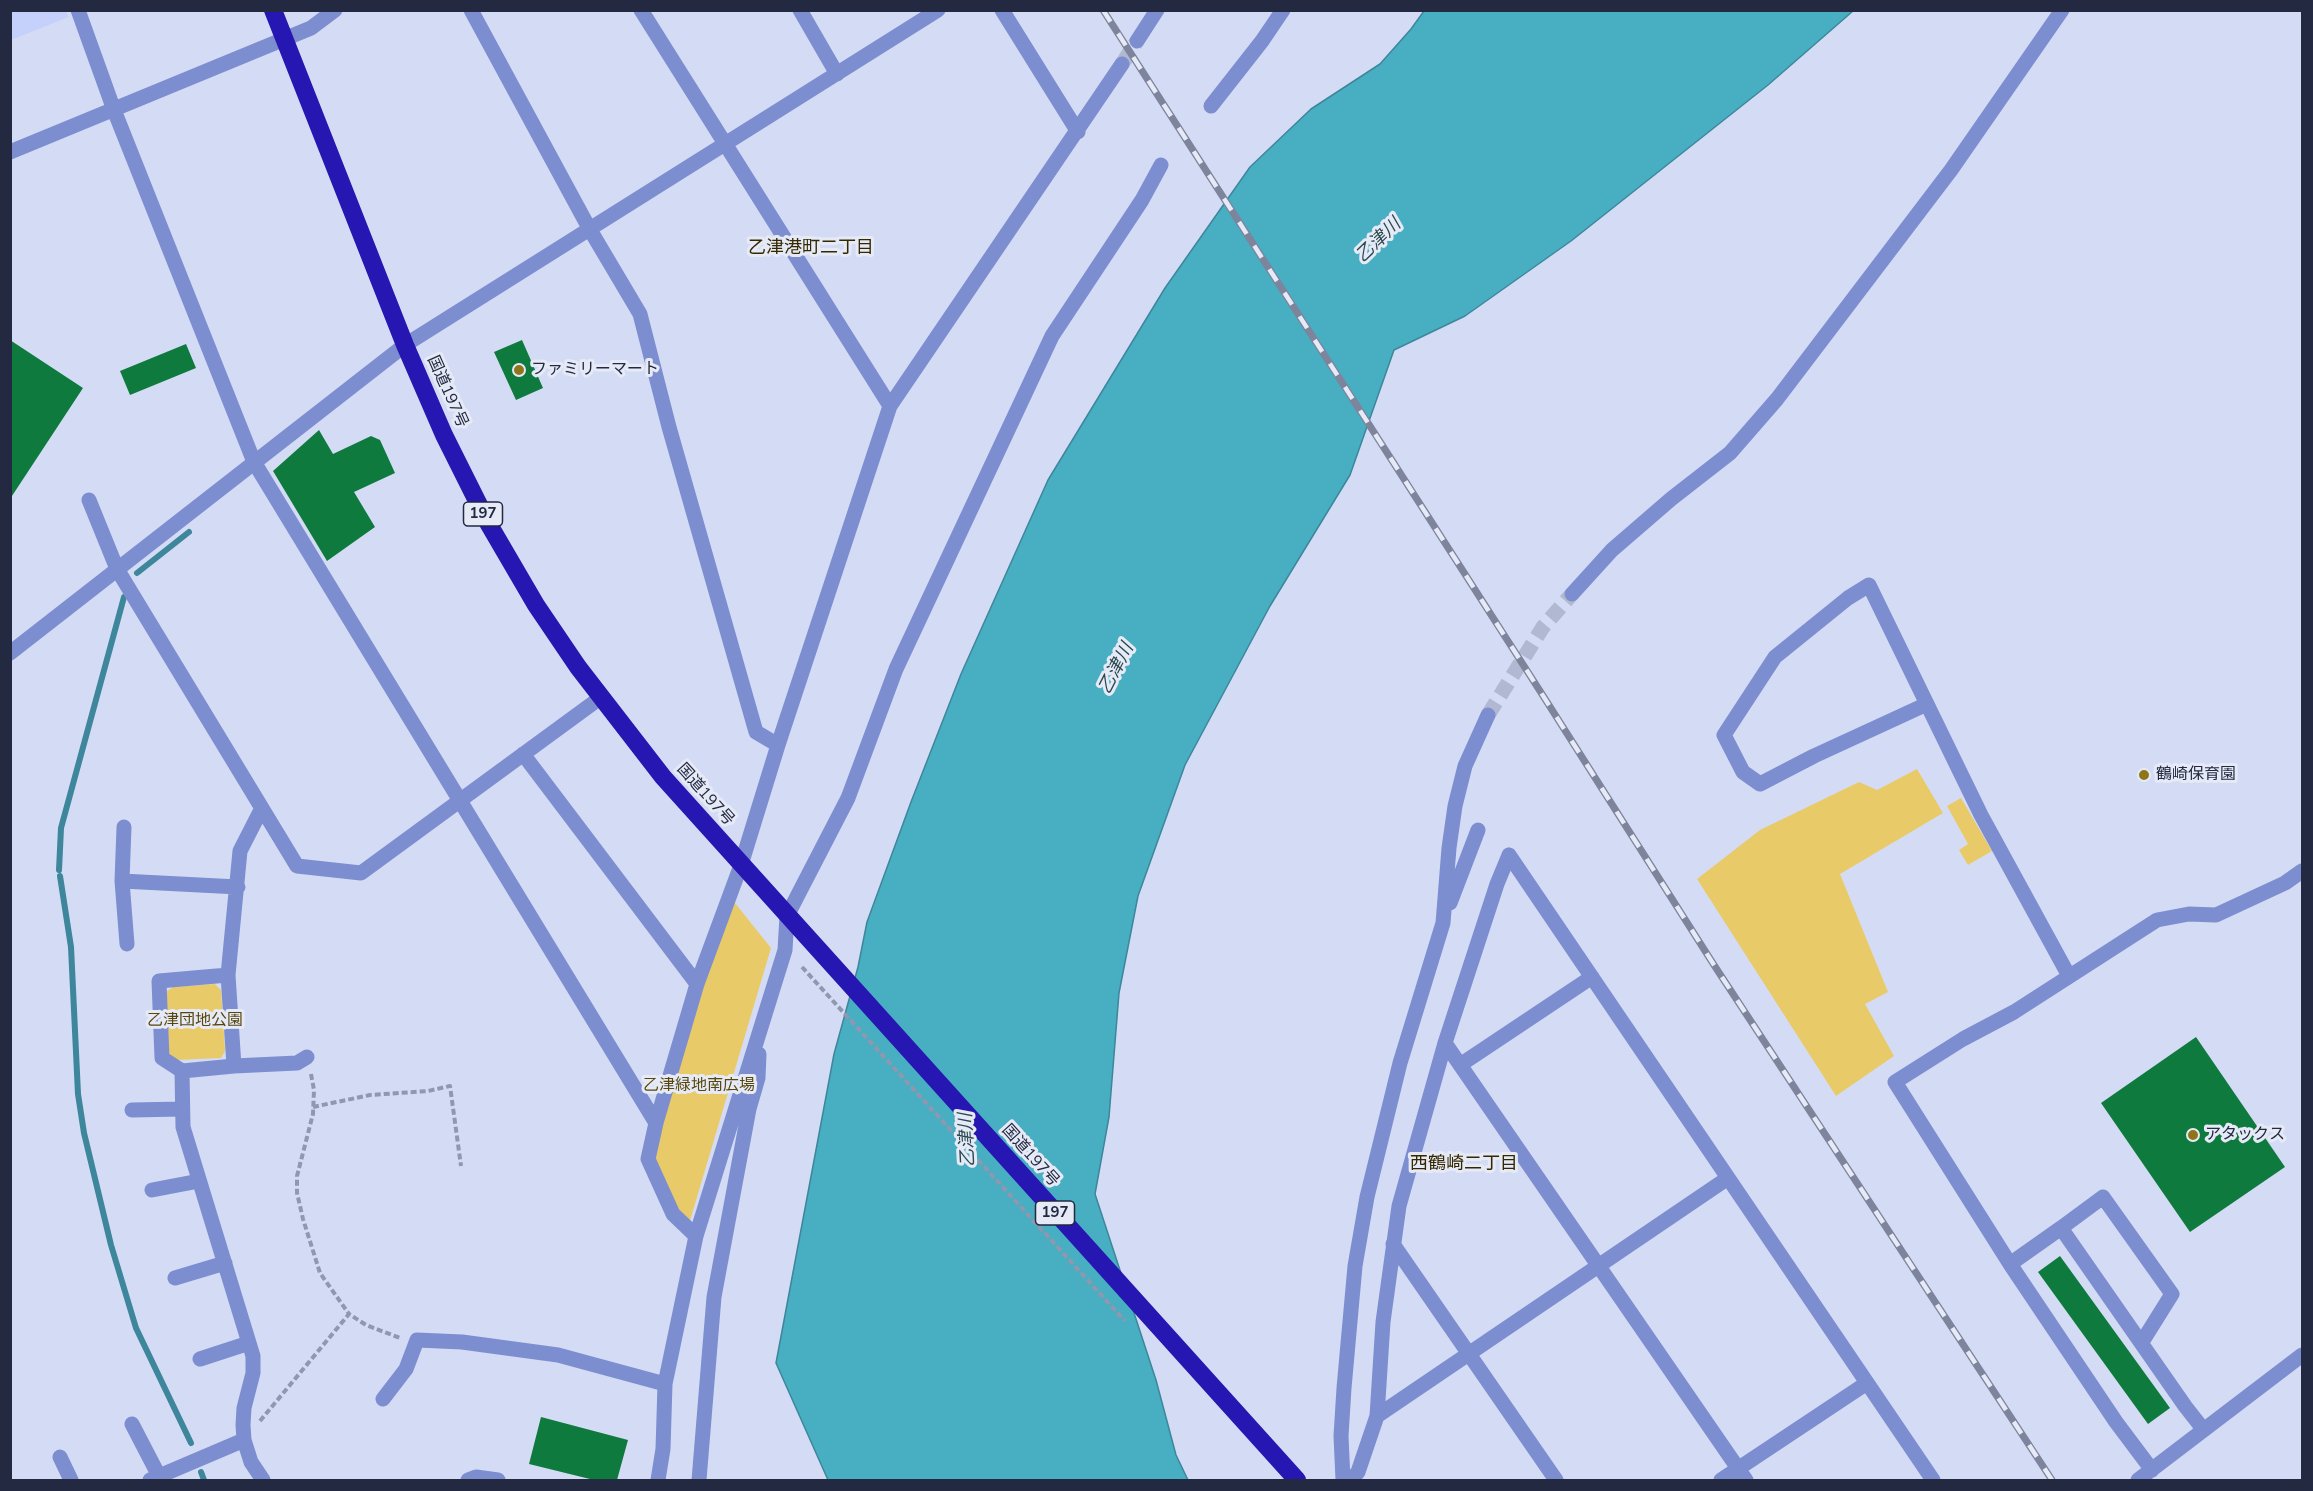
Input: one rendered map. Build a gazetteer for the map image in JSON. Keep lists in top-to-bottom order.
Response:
{
  "streets": {
    "highway": ["国道197号", "197"]
  },
  "districts": ["乙津港町二丁目", "西鶴崎二丁目"],
  "water": ["乙津川"],
  "parks": ["乙津団地公園", "乙津緑地南広場"],
  "places": ["ファミリーマート", "鶴崎保育園", "アタックス"]
}
